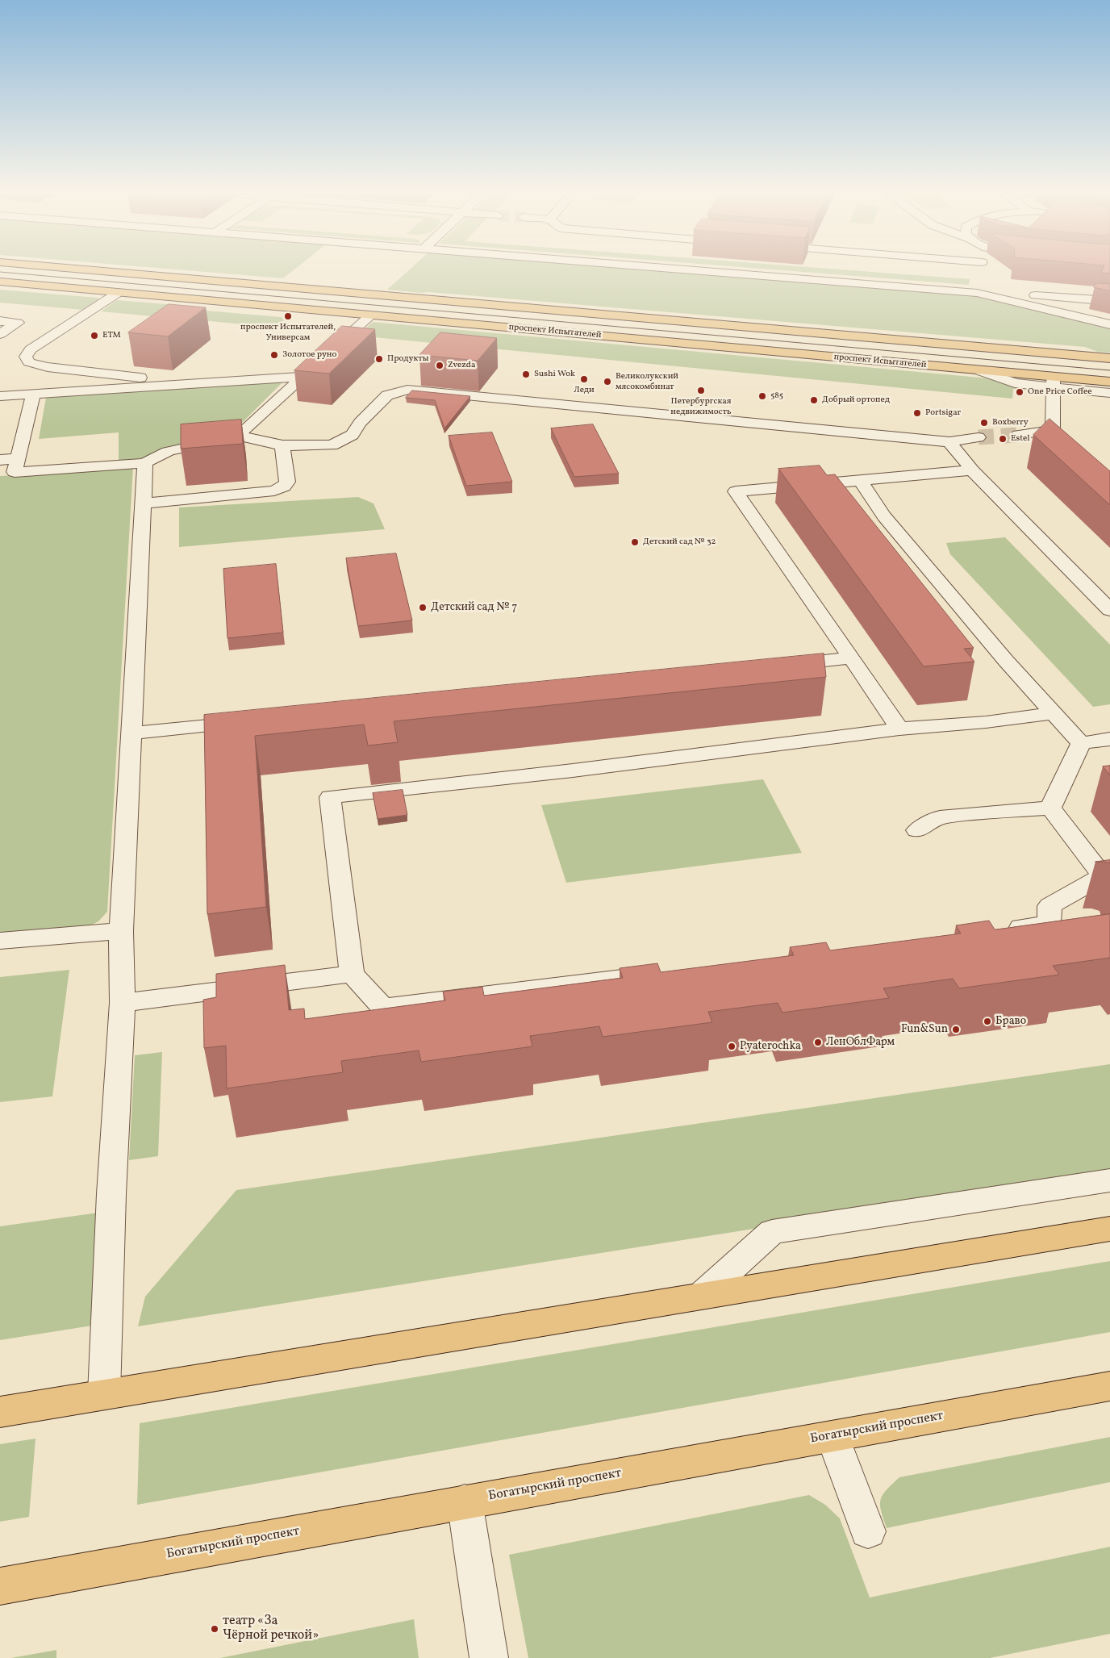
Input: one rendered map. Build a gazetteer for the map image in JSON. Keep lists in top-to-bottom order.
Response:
{
  "streets": {
    "main road": ["проспект Испытателей", "Богатырский проспект"]
  },
  "places": [
    "проспект Испытателей, Универсам",
    "ETM",
    "Золотое руно",
    "Продукты",
    "Zvezda",
    "Sushi Wok",
    "Леди",
    "Великолукский мясокомбинат",
    "Петербургская недвижимость",
    "One Price Coffee",
    "585",
    "Добрый ортопед",
    "Portsigar",
    "Boxberry",
    "Estel",
    "Детский сад № 32",
    "Детский сад № 7",
    "Браво",
    "Fun&Sun",
    "ЛенОблФарм",
    "Pyaterochka",
    "театр «За Чёрной речкой»"
  ]
}
